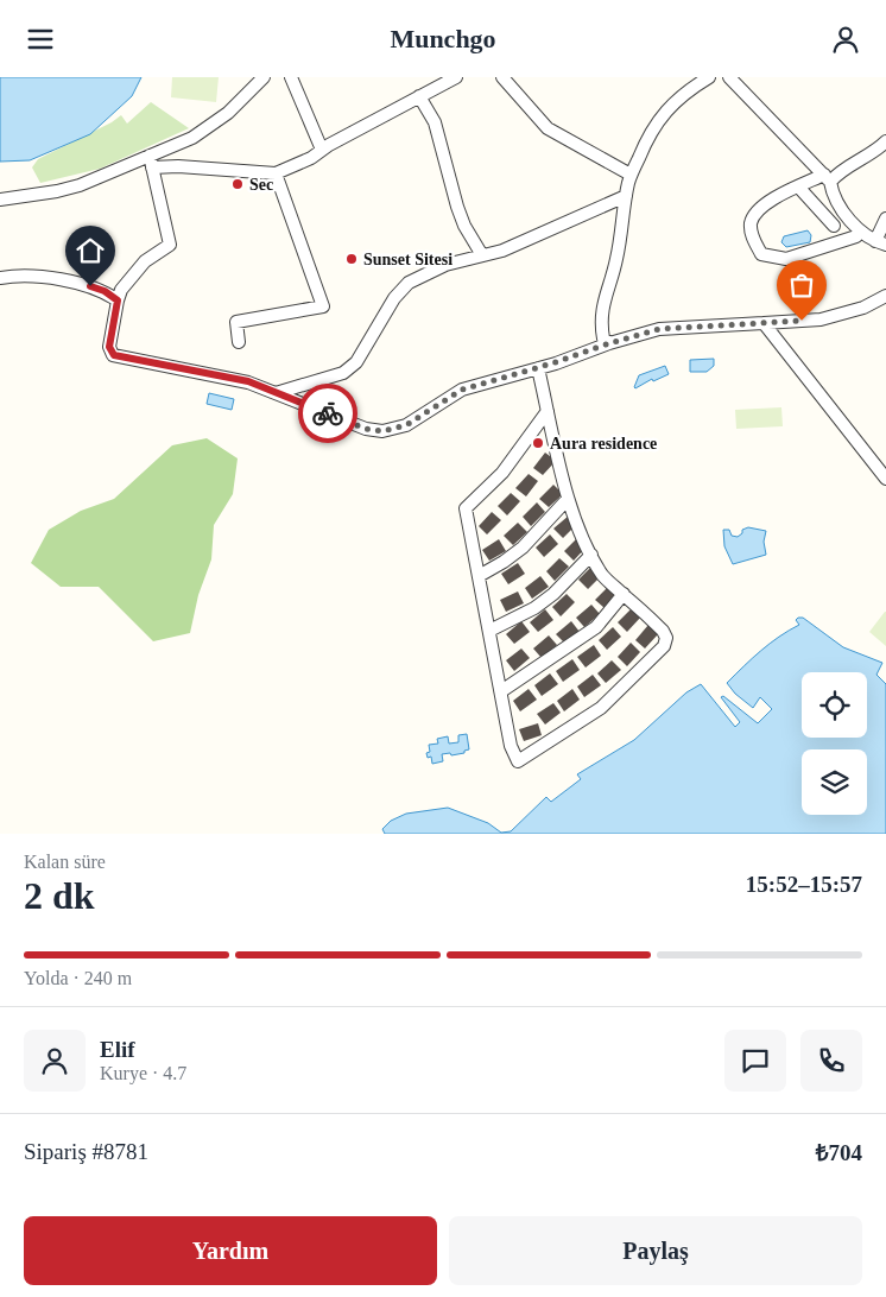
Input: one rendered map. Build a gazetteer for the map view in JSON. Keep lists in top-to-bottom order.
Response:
{
  "places": ["Sec", "Sunset Sitesi", "Aura residence"],
  "page": {
    "header": "Munchgo",
    "heading": ["2 dk", "Kalan süre", "15:52–15:57"],
    "panel": [
      "Elif",
      "Kurye · 4.7",
      "Sipariş #8781",
      "₺704"
    ],
    "bar": "Yolda · 240 m",
    "buttons": ["Yardım", "Paylaş"]
  }
}
